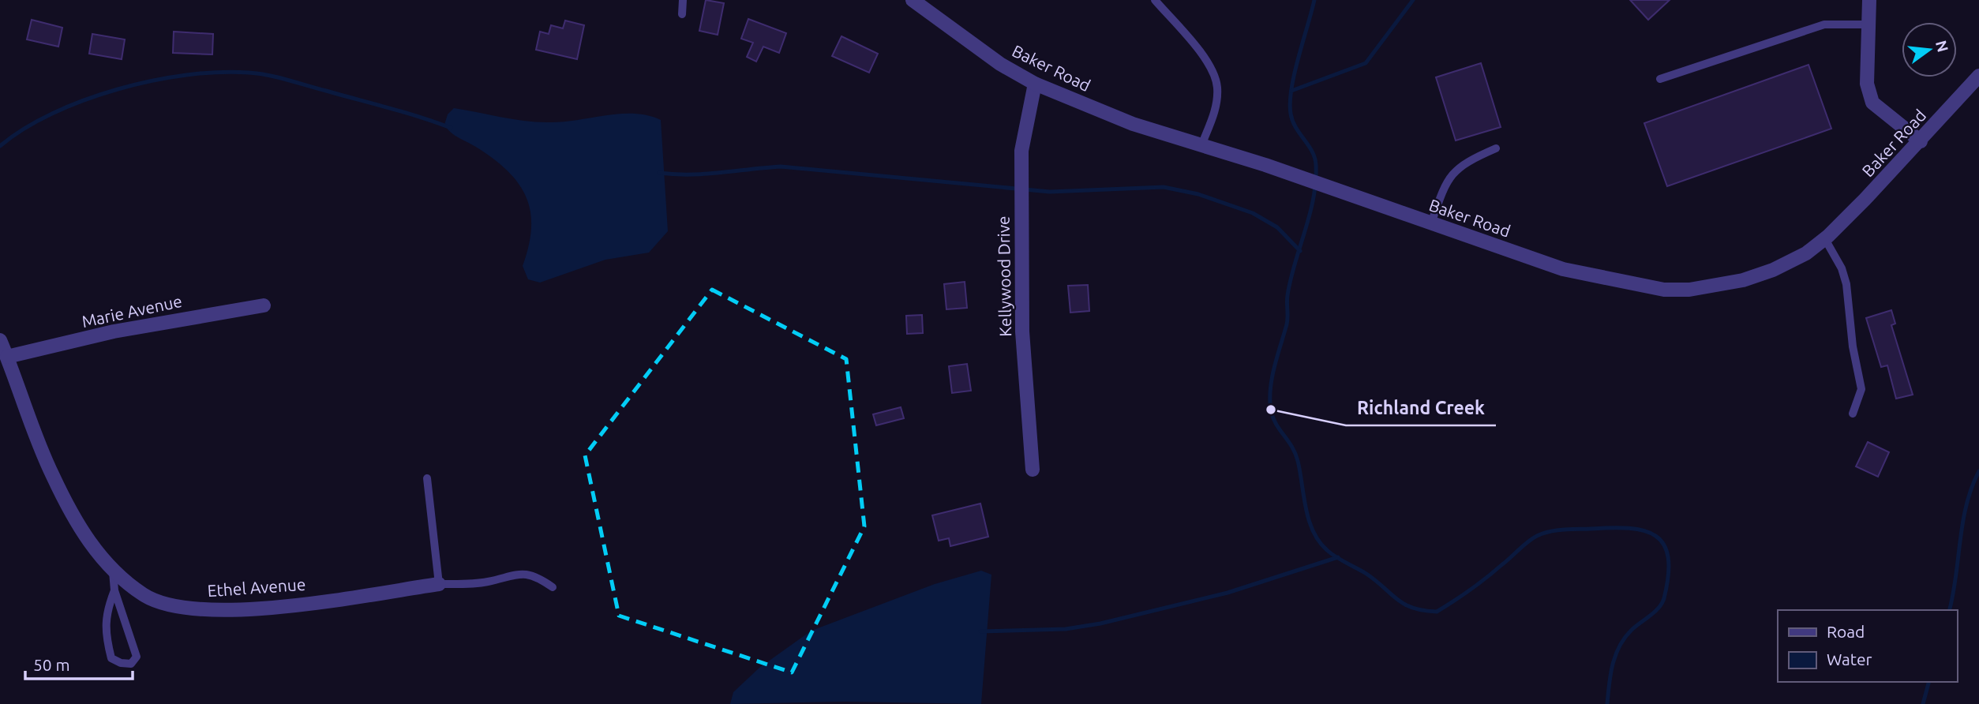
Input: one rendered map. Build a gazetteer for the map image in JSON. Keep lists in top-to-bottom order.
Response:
{
  "streets": {
    "street": [
      "Baker Road",
      "Kellywood Drive",
      "Marie Avenue",
      "Ethel Avenue"
    ]
  },
  "crossings": [
    ["Baker Road", "Kellywood Drive"],
    ["Marie Avenue", "Ethel Avenue"]
  ],
  "places": ["Richland Creek"],
  "legend": ["Road", "Water"],
  "scale_bar": "50 m",
  "north": "right"
}
